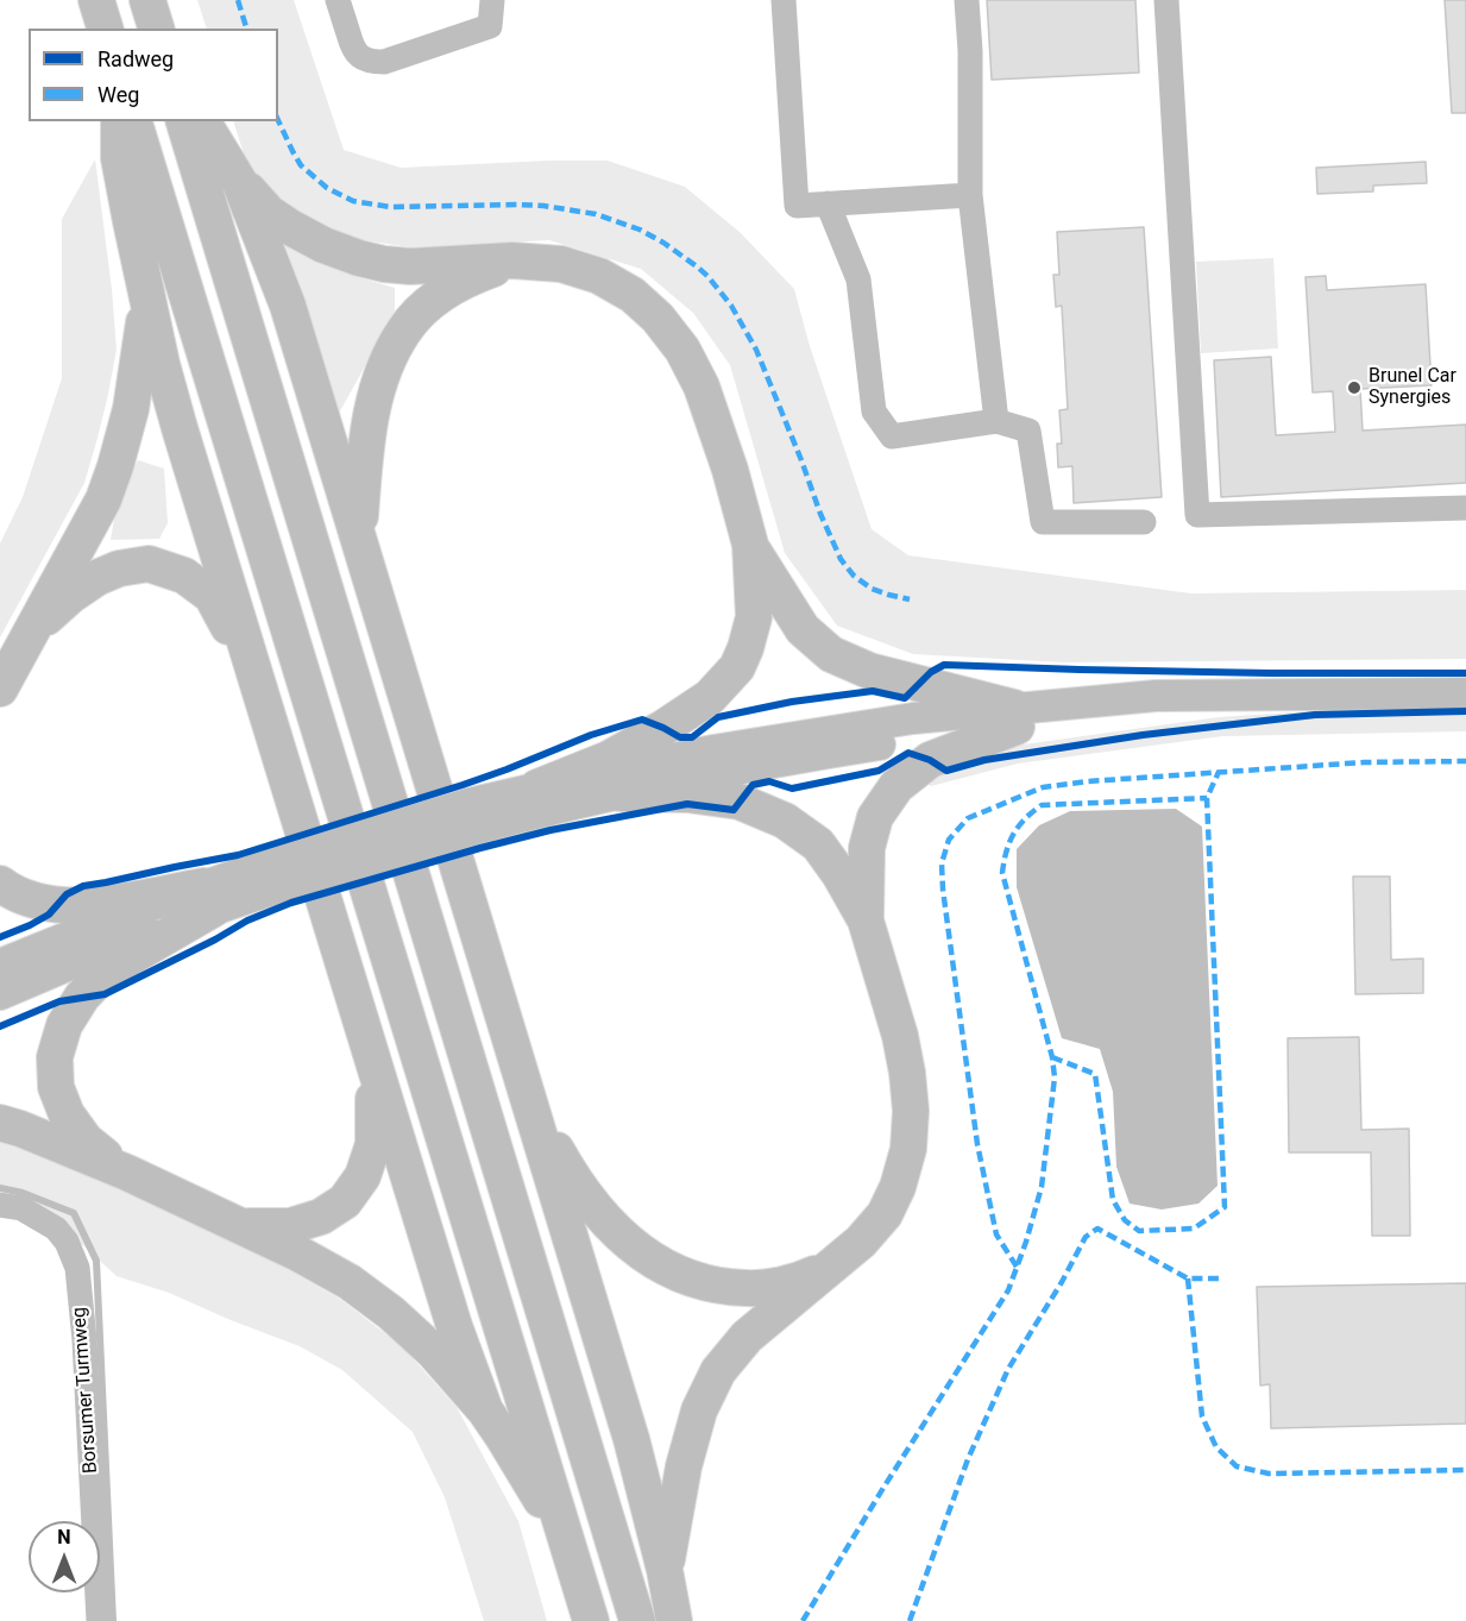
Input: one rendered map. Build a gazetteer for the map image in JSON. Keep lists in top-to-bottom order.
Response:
{
  "streets": {
    "lane": ["Borsumer Turmweg"]
  },
  "places": ["Brunel Car Synergies"],
  "legend": ["Radweg", "Weg"],
  "north": "top"
}
